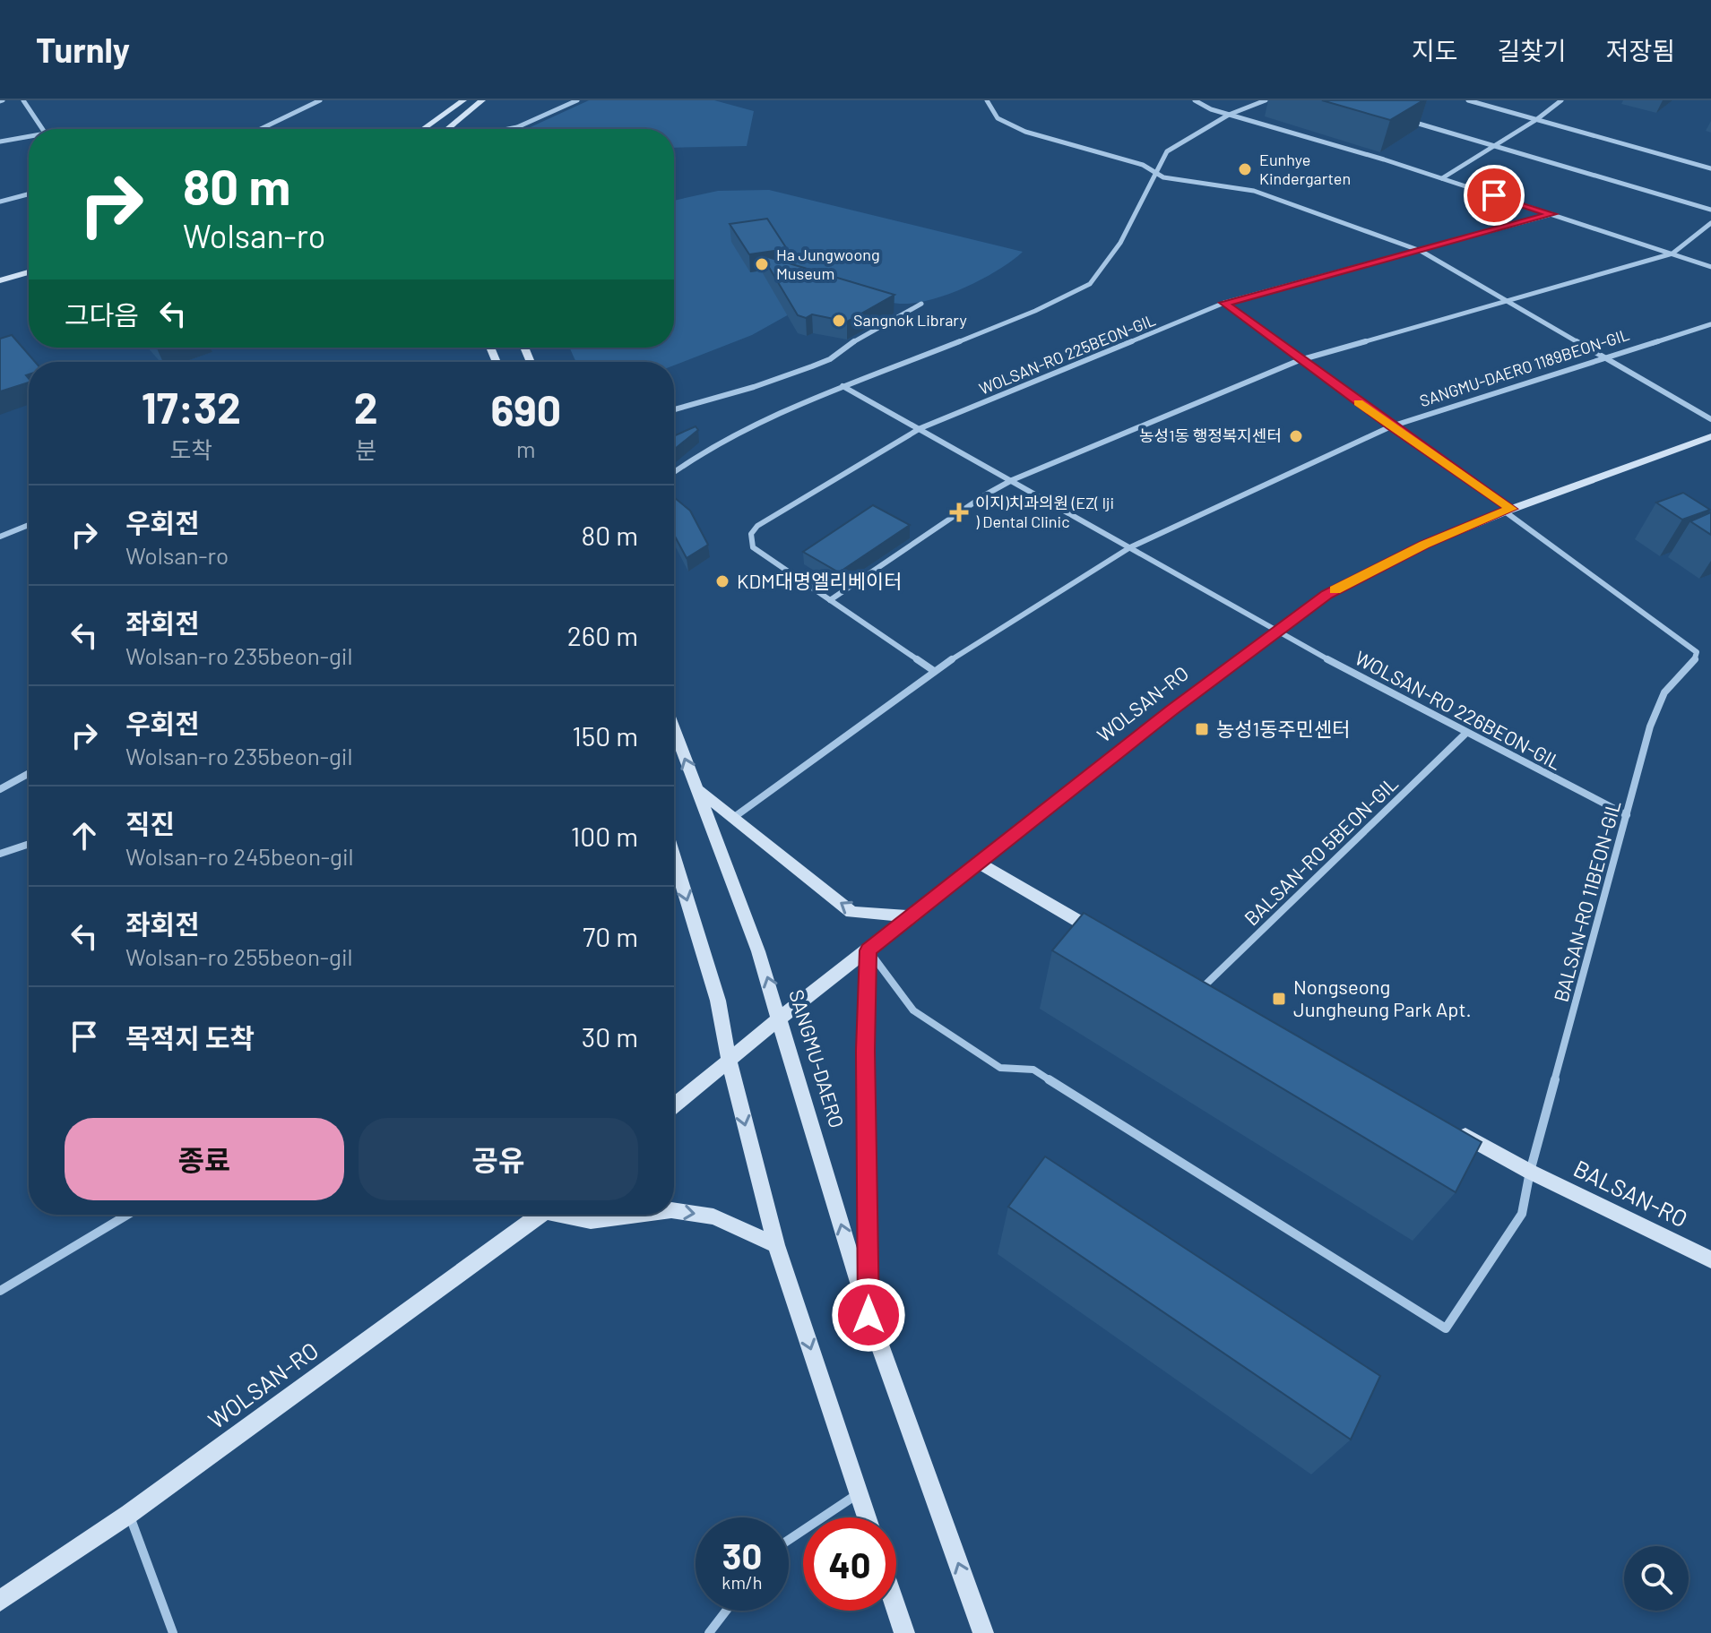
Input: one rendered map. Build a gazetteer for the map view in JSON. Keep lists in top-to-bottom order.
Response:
{
  "streets": {
    "street": [
      "WOLSAN-RO 225BEON-GIL",
      "SANGMU-DAERO 1189BEON-GIL",
      "WOLSAN-RO",
      "WOLSAN-RO 226BEON-GIL",
      "BALSAN-RO 5BEON-GIL",
      "BALSAN-RO 11BEON-GIL",
      "SANGMU-DAERO",
      "BALSAN-RO"
    ]
  },
  "crossings": [
    ["WOLSAN-RO", "WOLSAN-RO 226BEON-GIL"],
    ["WOLSAN-RO", "BALSAN-RO 11BEON-GIL"],
    ["WOLSAN-RO", "SANGMU-DAERO"],
    ["WOLSAN-RO 226BEON-GIL", "BALSAN-RO 5BEON-GIL"],
    ["WOLSAN-RO 226BEON-GIL", "BALSAN-RO 11BEON-GIL"],
    ["BALSAN-RO 11BEON-GIL", "BALSAN-RO"]
  ],
  "places": {
    "other": [
      "Eunhye Kindergarten",
      "Ha Jungwoong Museum",
      "Sangnok Library",
      "농성1동 행정복지센터",
      "KDM대명엘리베이터"
    ],
    "health": ["이지)치과의원 (EZ( Iji ) Dental Clinic"],
    "transit": ["농성1동주민센터", "Nongseong Jungheung Park Apt."]
  },
  "page": {
    "header": "Turnly",
    "nav": ["지도", "길찾기", "저장됨"],
    "turn": ["80 m", "Wolsan-ro"],
    "then": "그다음",
    "eta": [
      "17:32",
      "도착",
      "2",
      "분",
      "690",
      "m"
    ],
    "list": [
      {
        "name": "우회전",
        "note": "Wolsan-ro",
        "value": "80 m"
      },
      {
        "name": "좌회전",
        "note": "Wolsan-ro 235beon-gil",
        "value": "260 m"
      },
      {
        "name": "우회전",
        "note": "Wolsan-ro 235beon-gil",
        "value": "150 m"
      },
      {
        "name": "직진",
        "note": "Wolsan-ro 245beon-gil",
        "value": "100 m"
      },
      {
        "name": "좌회전",
        "note": "Wolsan-ro 255beon-gil",
        "value": "70 m"
      },
      {
        "name": "목적지 도착",
        "value": "30 m"
      }
    ],
    "buttons": ["종료", "공유"],
    "speed": "30 km/h",
    "limit": "40"
  }
}
